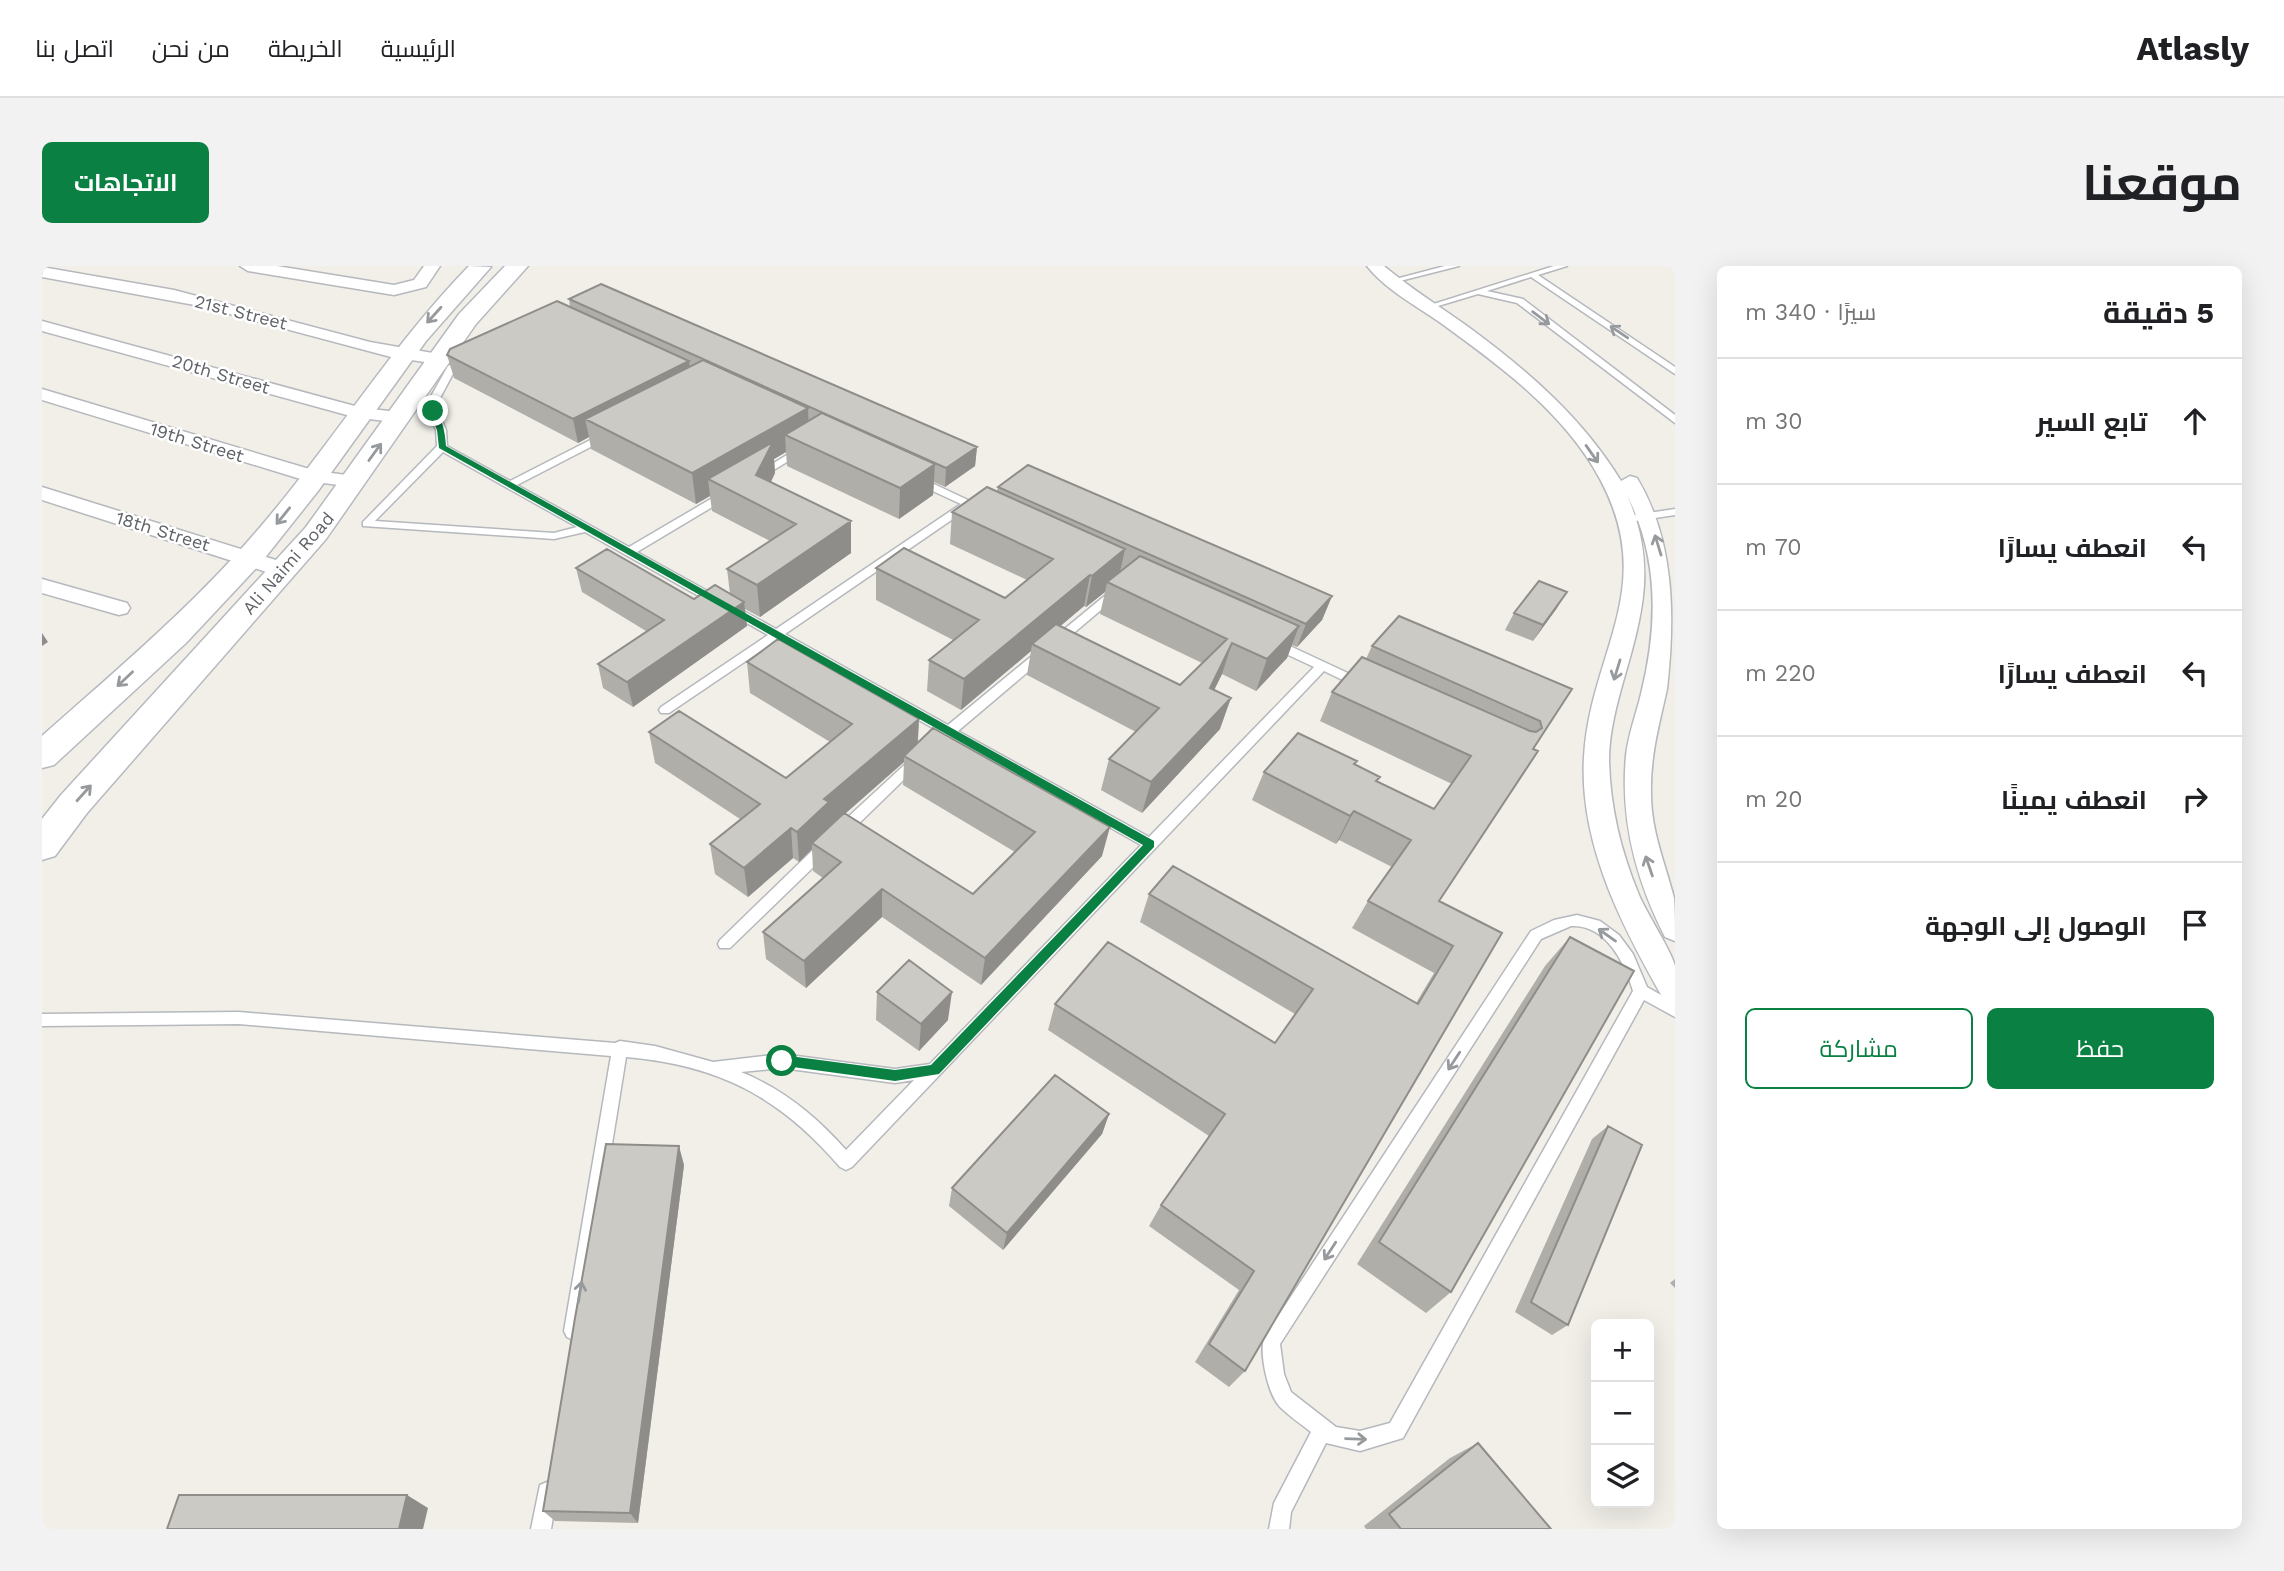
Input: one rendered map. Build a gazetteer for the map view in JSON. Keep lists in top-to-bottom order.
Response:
{
  "streets": {
    "main road": ["Ali Naimi Road"],
    "street": [
      "21st Street",
      "20th Street",
      "19th Street",
      "18th Street"
    ]
  },
  "crossings": [
    ["21st Street", "Ali Naimi Road"],
    ["20th Street", "Ali Naimi Road"],
    ["19th Street", "Ali Naimi Road"],
    ["18th Street", "Ali Naimi Road"]
  ],
  "page": {
    "header": "Atlasly",
    "nav": [
      "الرئيسية",
      "الخريطة",
      "من نحن",
      "اتصل بنا"
    ],
    "title": "موقعنا",
    "buttons": [
      "الاتجاهات",
      ["حفظ", "مشاركة"]
    ],
    "heading": ["5 دقيقة", "سيرًا · 340 m"],
    "list": [
      ["تابع السير", "30 m"],
      ["انعطف يسارًا", "70 m"],
      ["انعطف يسارًا", "220 m"],
      ["انعطف يمينًا", "20 m"],
      "الوصول إلى الوجهة"
    ],
    "map_buttons": ["+", "−"]
  }
}
